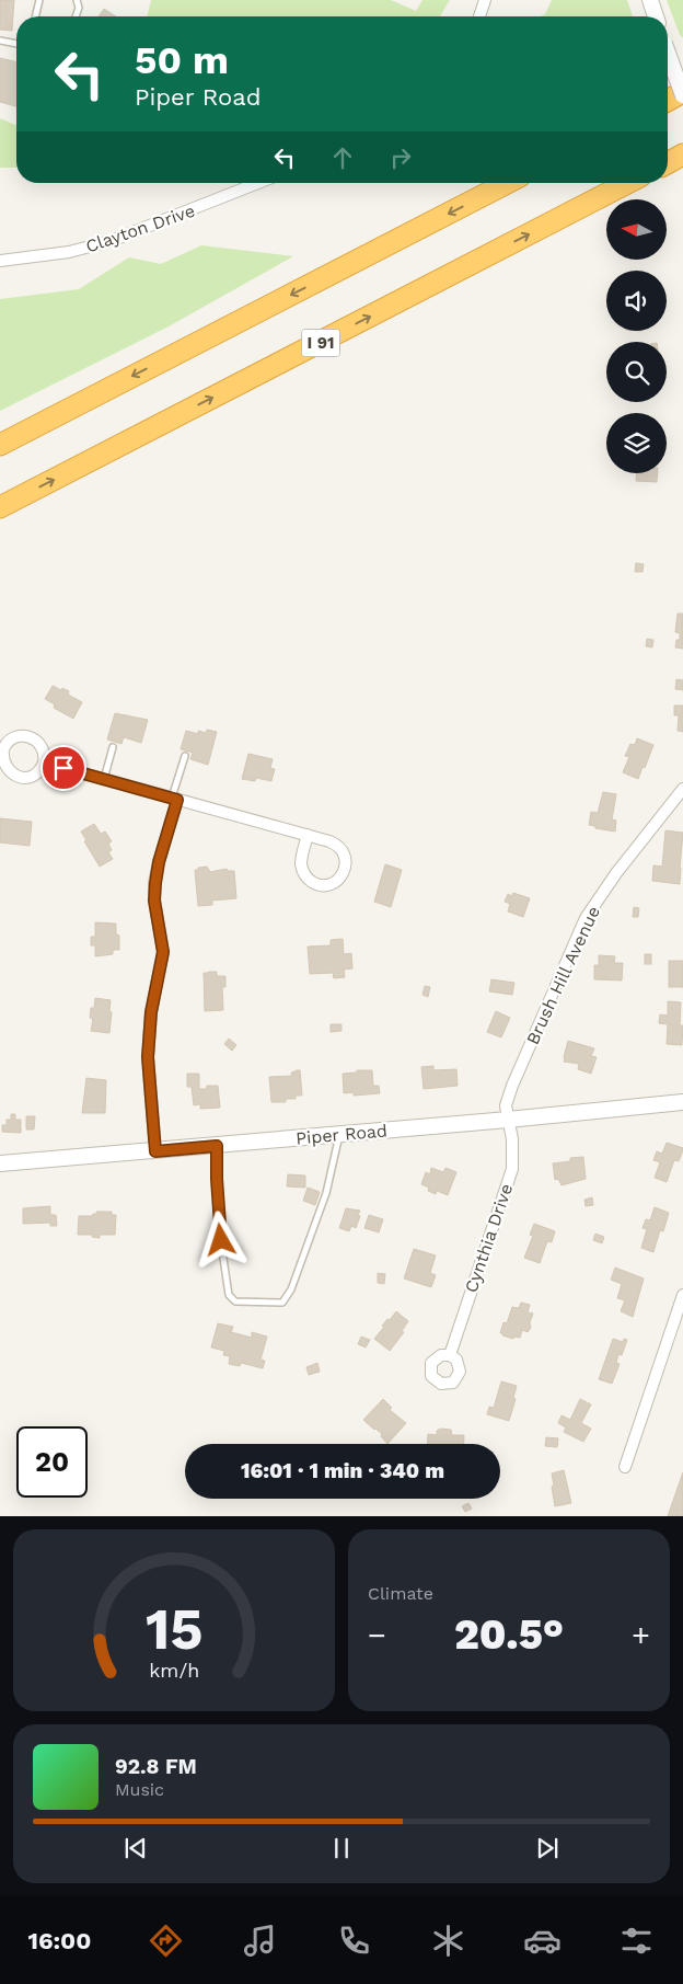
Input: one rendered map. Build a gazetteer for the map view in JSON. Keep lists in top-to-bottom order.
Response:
{
  "streets": {
    "highway": ["I 91"],
    "street": [
      "Clayton Drive",
      "Brush Hill Avenue",
      "Piper Road",
      "Cynthia Drive"
    ]
  },
  "crossings": [
    ["Brush Hill Avenue", "Piper Road"],
    ["Brush Hill Avenue", "Cynthia Drive"],
    ["Piper Road", "Cynthia Drive"]
  ],
  "north": "left",
  "page": {
    "turn": ["50 m", "Piper Road"],
    "limit": "20",
    "trip": "16:01 · 1 min · 340 m",
    "tile": "Climate",
    "heat": ["−", "20.5°", "+"],
    "song": ["92.8 FM", "Music"],
    "tabs": "16:00",
    "gauge": ["15", "km/h"]
  }
}
